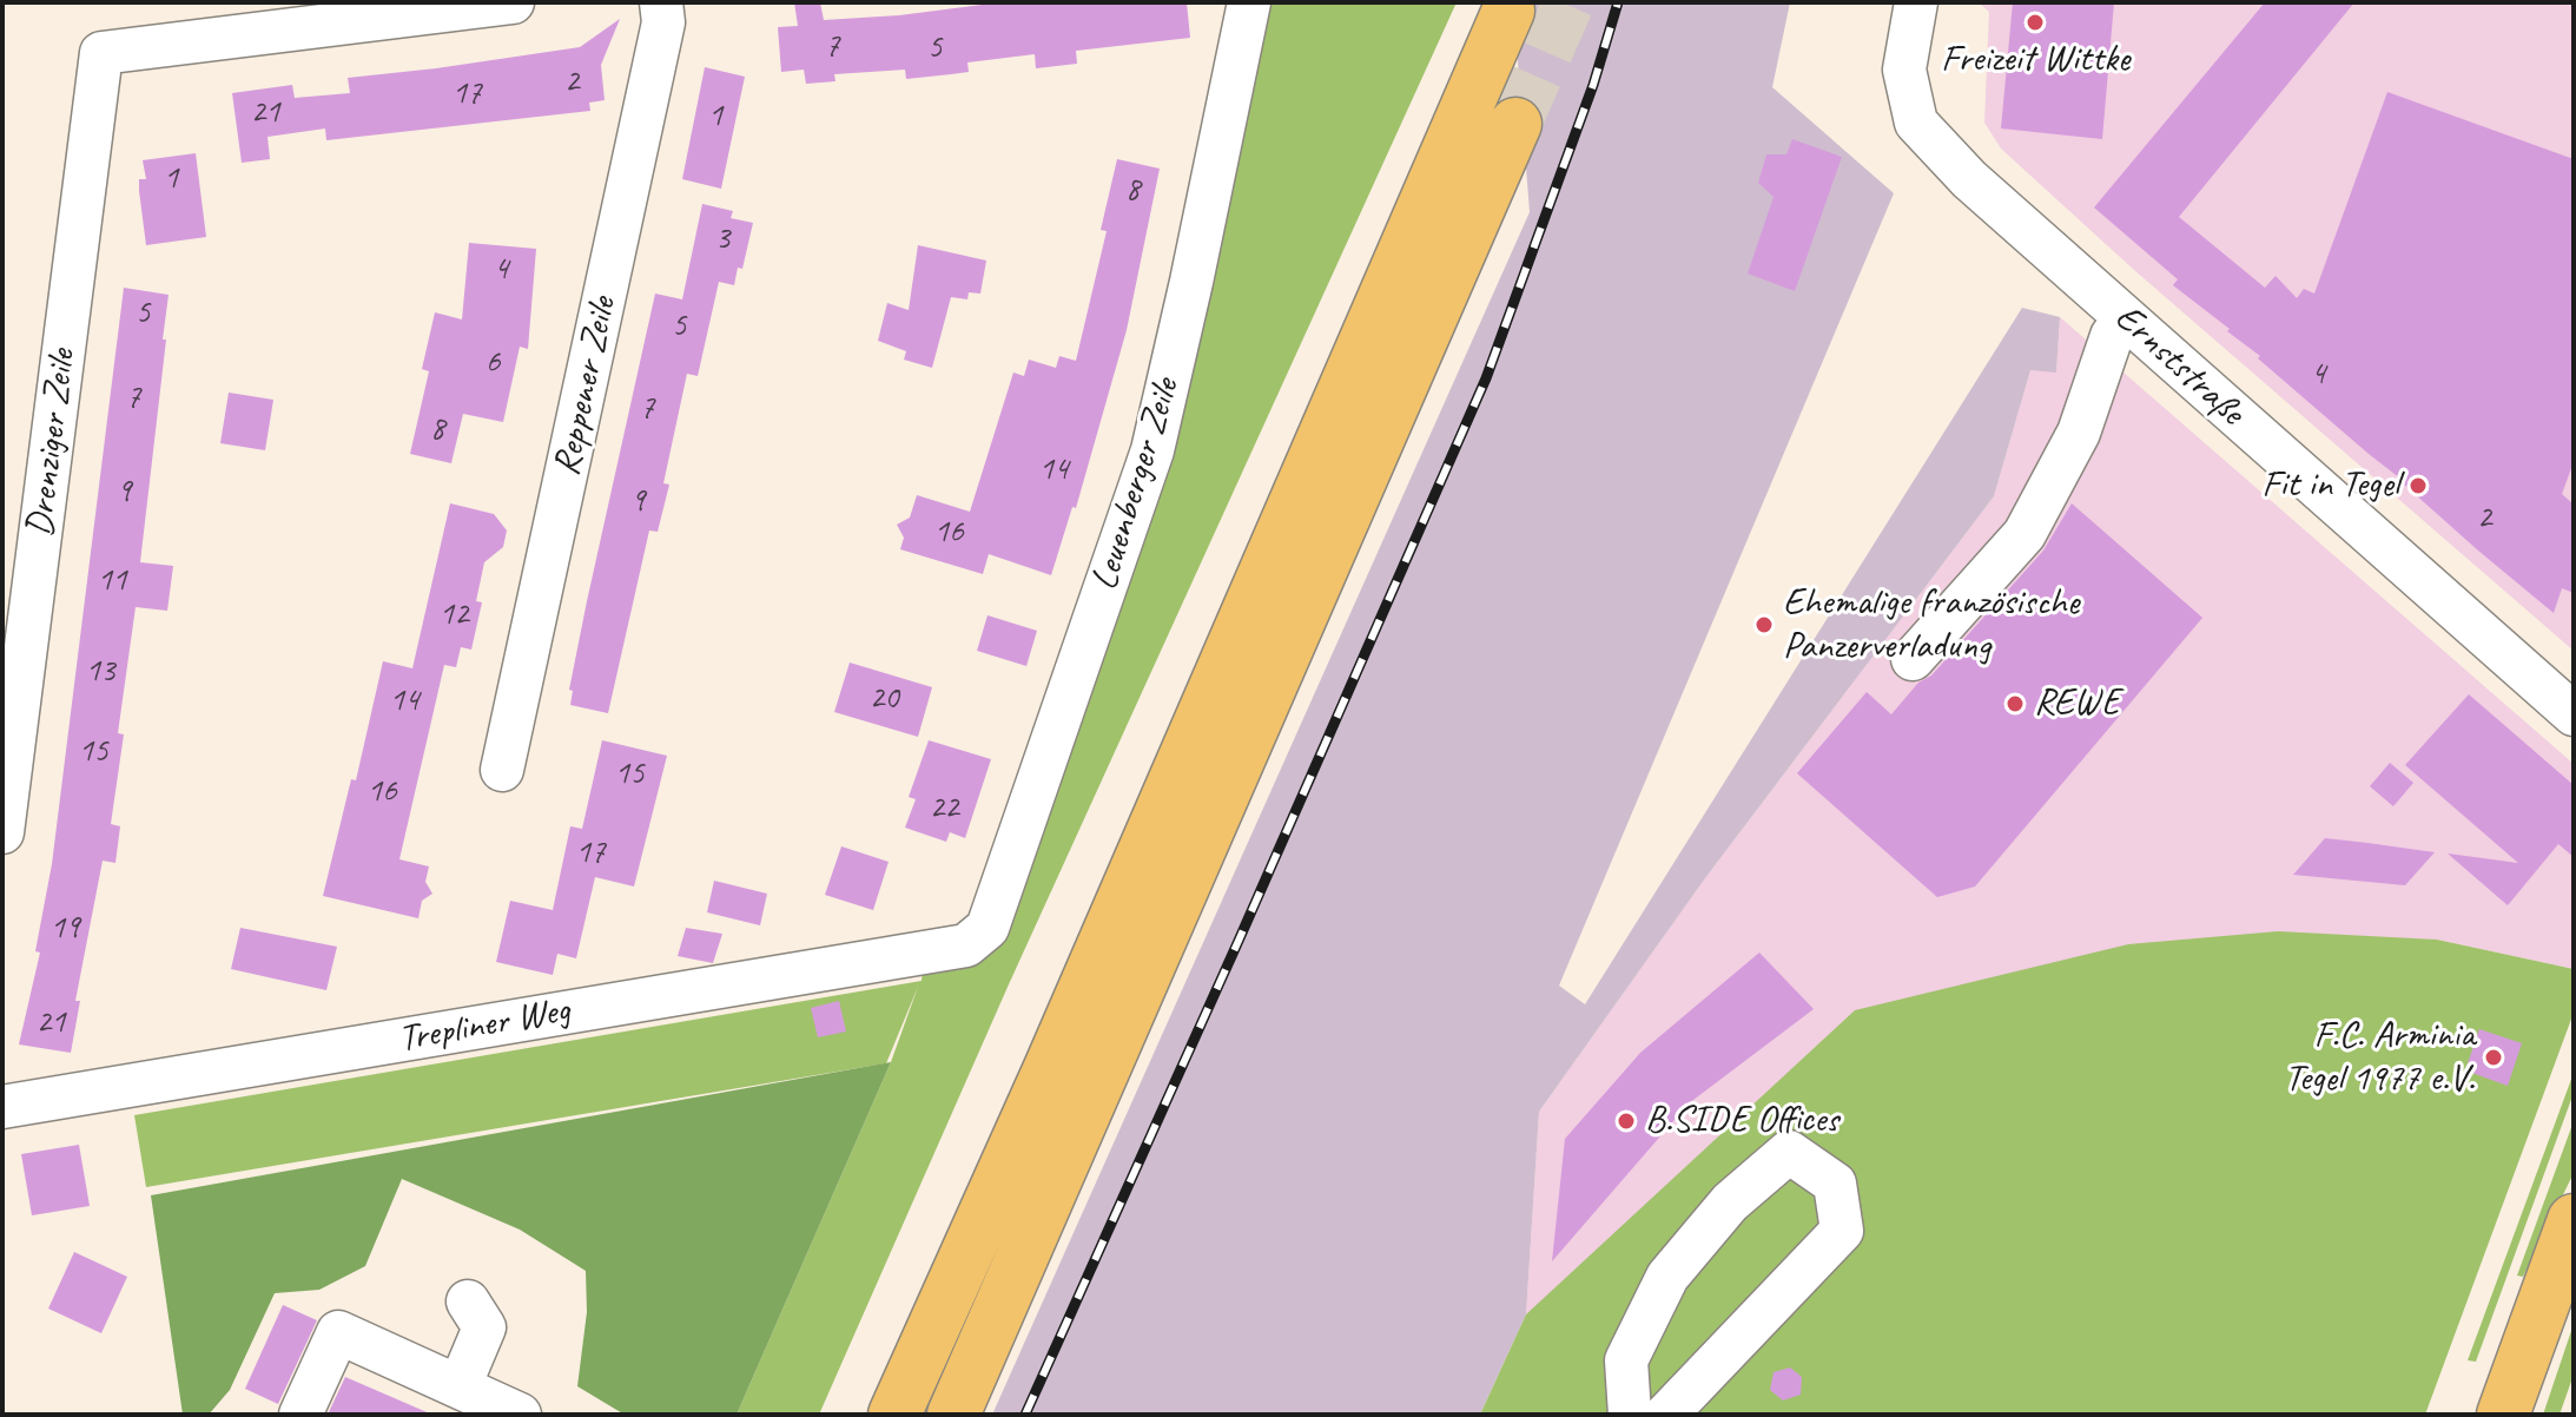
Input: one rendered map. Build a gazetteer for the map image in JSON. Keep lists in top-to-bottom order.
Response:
{
  "streets": {
    "street": [
      "Ernststraße",
      "Reppener Zeile",
      "Drenziger Zeile",
      "Leuenberger Zeile",
      "Trepliner Weg"
    ]
  },
  "crossings": [
    ["Leuenberger Zeile", "Trepliner Weg"]
  ],
  "places": [
    "Freizeit Wittke",
    "Fit in Tegel",
    "Ehemalige französische Panzerverladung",
    "REWE",
    "F.C. Arminia Tegel 1977 e.V.",
    "B.SIDE Offices"
  ],
  "house_numbers": [
    "7",
    "5",
    "2",
    "17",
    "21",
    "1",
    "1",
    "8",
    "3",
    "4",
    "5",
    "5",
    "6",
    "4",
    "7",
    "7",
    "8",
    "14",
    "9",
    "9",
    "2",
    "16",
    "11",
    "12",
    "13",
    "20",
    "14",
    "15",
    "15",
    "16",
    "22",
    "17",
    "19",
    "21"
  ]
}
